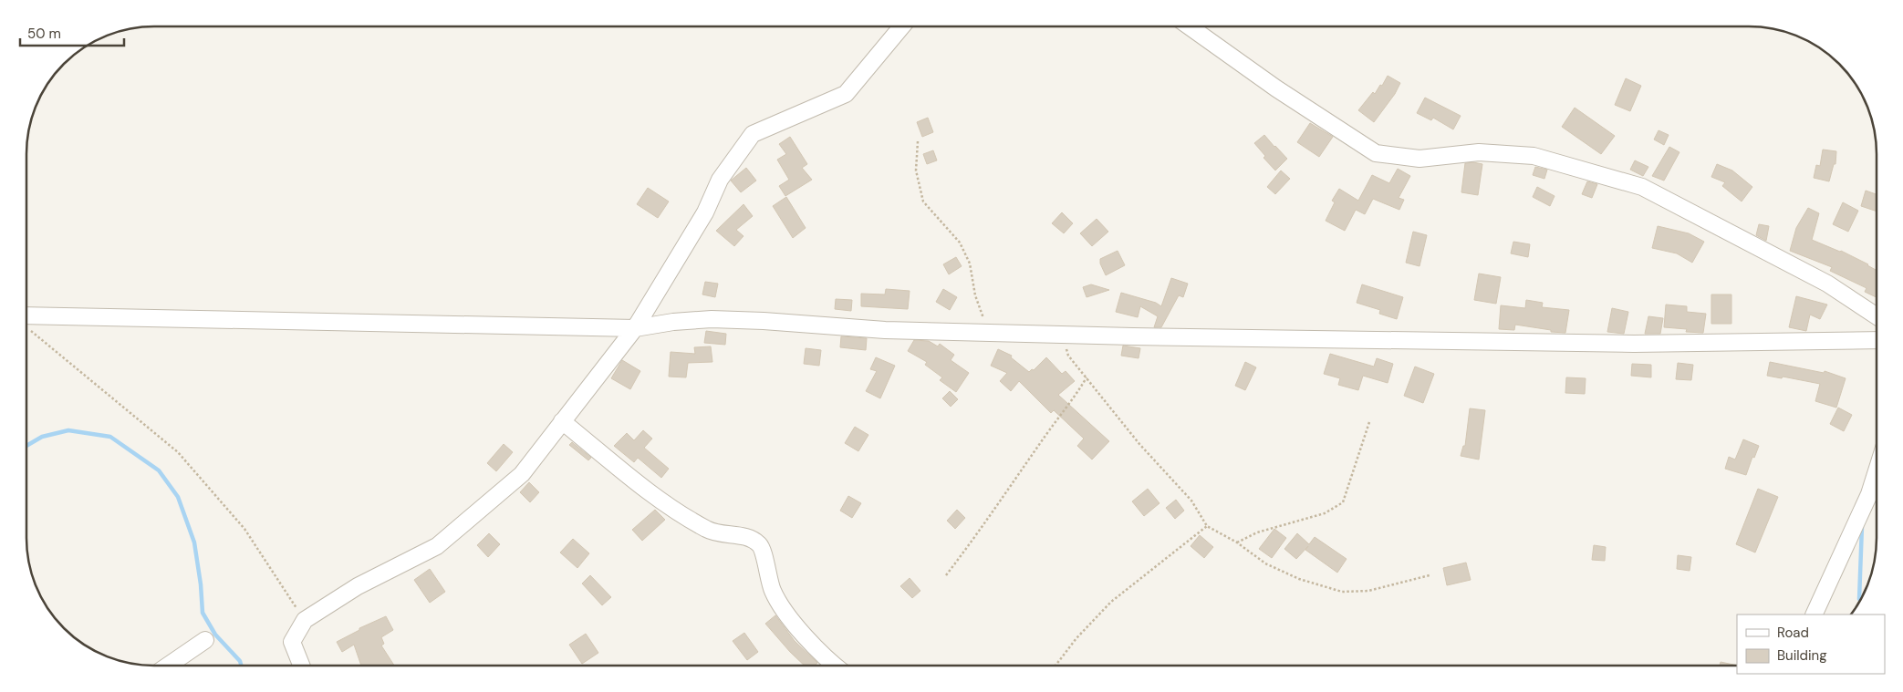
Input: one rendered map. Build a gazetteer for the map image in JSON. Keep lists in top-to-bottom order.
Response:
{
  "legend": ["Road", "Building"],
  "scale_bar": "50 m"
}
